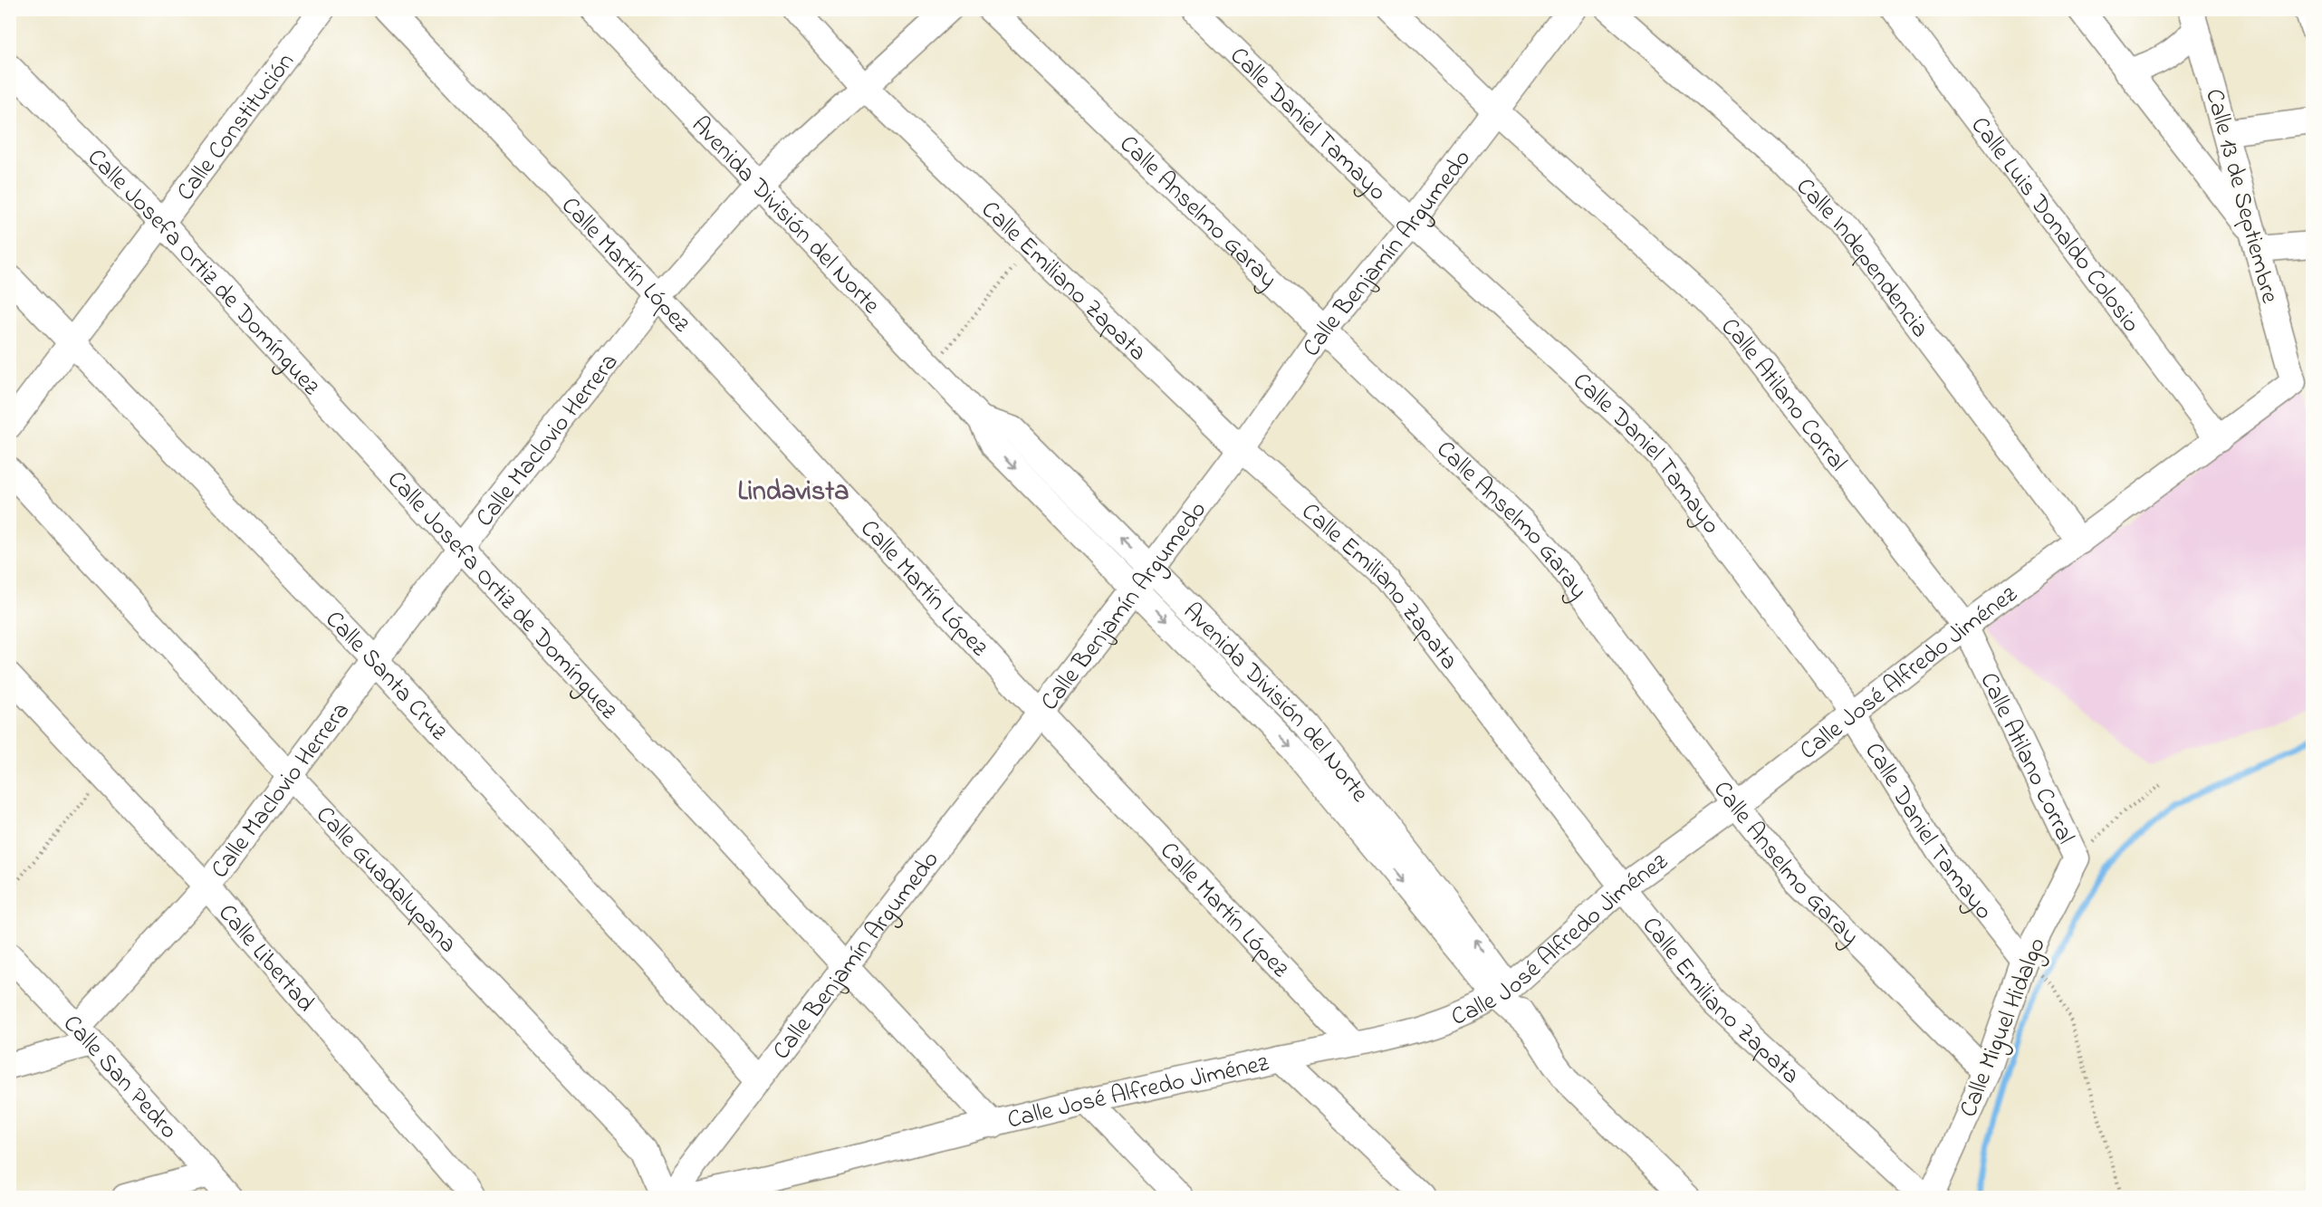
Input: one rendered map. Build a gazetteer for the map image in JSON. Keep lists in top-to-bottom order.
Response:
{
  "streets": {
    "street": [
      "Calle Daniel Tamayo",
      "Calle Constitución",
      "Calle 13 de Septiembre",
      "Calle Anselmo Garay",
      "Avenida División del Norte",
      "Calle Luis Donaldo Colosio",
      "Calle Benjamín Argumedo",
      "Calle Independencia",
      "Calle Martín López",
      "Calle Josefa Ortiz de Domínguez",
      "Calle Emiliano Zapata",
      "Calle Atilano Corral",
      "Calle Maclovio Herrera",
      "Calle José Alfredo Jiménez",
      "Calle Santa Cruz",
      "Calle Guadalupana",
      "Calle Libertad",
      "Calle Miguel Hidalgo",
      "Calle San Pedro"
    ]
  },
  "crossings": [
    ["Calle Daniel Tamayo", "Calle Benjamín Argumedo"],
    ["Calle Daniel Tamayo", "Calle José Alfredo Jiménez"],
    ["Calle Daniel Tamayo", "Calle Miguel Hidalgo"],
    ["Calle Constitución", "Calle Josefa Ortiz de Domínguez"],
    ["Calle Constitución", "Calle Santa Cruz"],
    ["Calle 13 de Septiembre", "Calle José Alfredo Jiménez"],
    ["Calle Anselmo Garay", "Calle Benjamín Argumedo"],
    ["Calle Anselmo Garay", "Calle José Alfredo Jiménez"],
    ["Calle Anselmo Garay", "Calle Miguel Hidalgo"],
    ["Avenida División del Norte", "Calle Benjamín Argumedo"],
    ["Avenida División del Norte", "Calle Maclovio Herrera"],
    ["Avenida División del Norte", "Calle José Alfredo Jiménez"],
    ["Calle Luis Donaldo Colosio", "Calle José Alfredo Jiménez"],
    ["Calle Benjamín Argumedo", "Calle Martín López"],
    ["Calle Benjamín Argumedo", "Calle Josefa Ortiz de Domínguez"],
    ["Calle Benjamín Argumedo", "Calle Emiliano Zapata"],
    ["Calle Benjamín Argumedo", "Calle Atilano Corral"],
    ["Calle Benjamín Argumedo", "Calle Santa Cruz"],
    ["Calle Independencia", "Calle José Alfredo Jiménez"],
    ["Calle Martín López", "Calle Maclovio Herrera"],
    ["Calle Martín López", "Calle José Alfredo Jiménez"],
    ["Calle Josefa Ortiz de Domínguez", "Calle Maclovio Herrera"],
    ["Calle Josefa Ortiz de Domínguez", "Calle José Alfredo Jiménez"],
    ["Calle Emiliano Zapata", "Calle Maclovio Herrera"],
    ["Calle Emiliano Zapata", "Calle José Alfredo Jiménez"],
    ["Calle Atilano Corral", "Calle José Alfredo Jiménez"],
    ["Calle Atilano Corral", "Calle Miguel Hidalgo"],
    ["Calle Maclovio Herrera", "Calle Santa Cruz"],
    ["Calle Maclovio Herrera", "Calle Guadalupana"],
    ["Calle Maclovio Herrera", "Calle Libertad"],
    ["Calle Maclovio Herrera", "Calle San Pedro"]
  ],
  "districts": ["Lindavista"]
}
